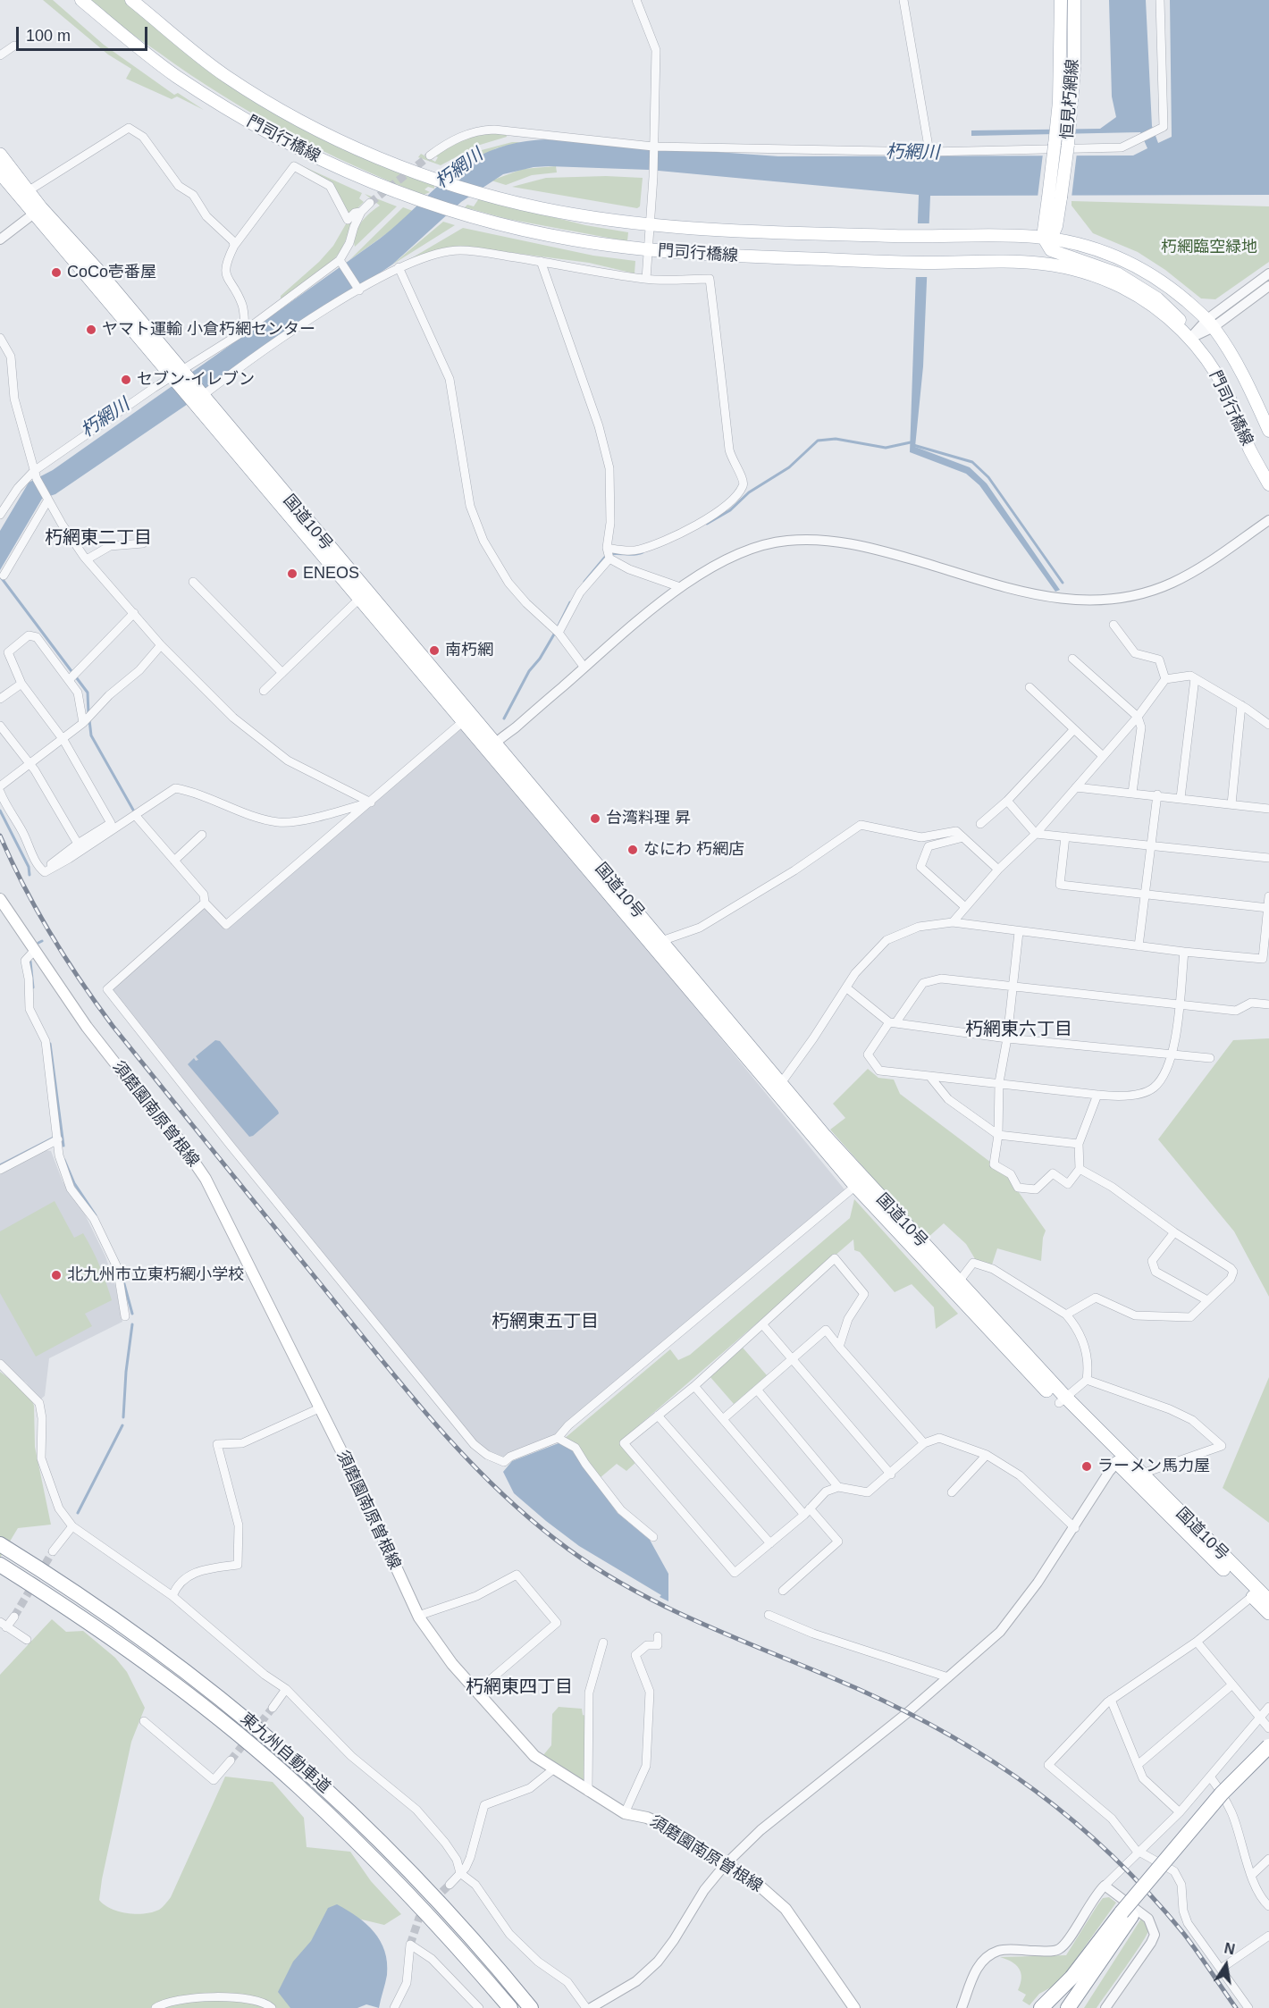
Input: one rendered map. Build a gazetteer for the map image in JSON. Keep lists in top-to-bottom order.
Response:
{
  "streets": {
    "highway": ["国道10号", "東九州自動車道"],
    "main road": ["恒見朽網線", "門司行橋線", "須磨園南原曽根線"]
  },
  "districts": [
    "朽網東二丁目",
    "朽網東六丁目",
    "朽網東五丁目",
    "朽網東四丁目"
  ],
  "water": ["朽網川"],
  "parks": ["朽網臨空緑地"],
  "places": [
    "CoCo壱番屋",
    "ヤマト運輸 小倉朽網センター",
    "セブン-イレブン",
    "ENEOS",
    "南朽網",
    "台湾料理 昇",
    "なにわ 朽網店",
    "北九州市立東朽網小学校",
    "ラーメン馬力屋"
  ],
  "scale_bar": "100 m",
  "north": "top"
}
